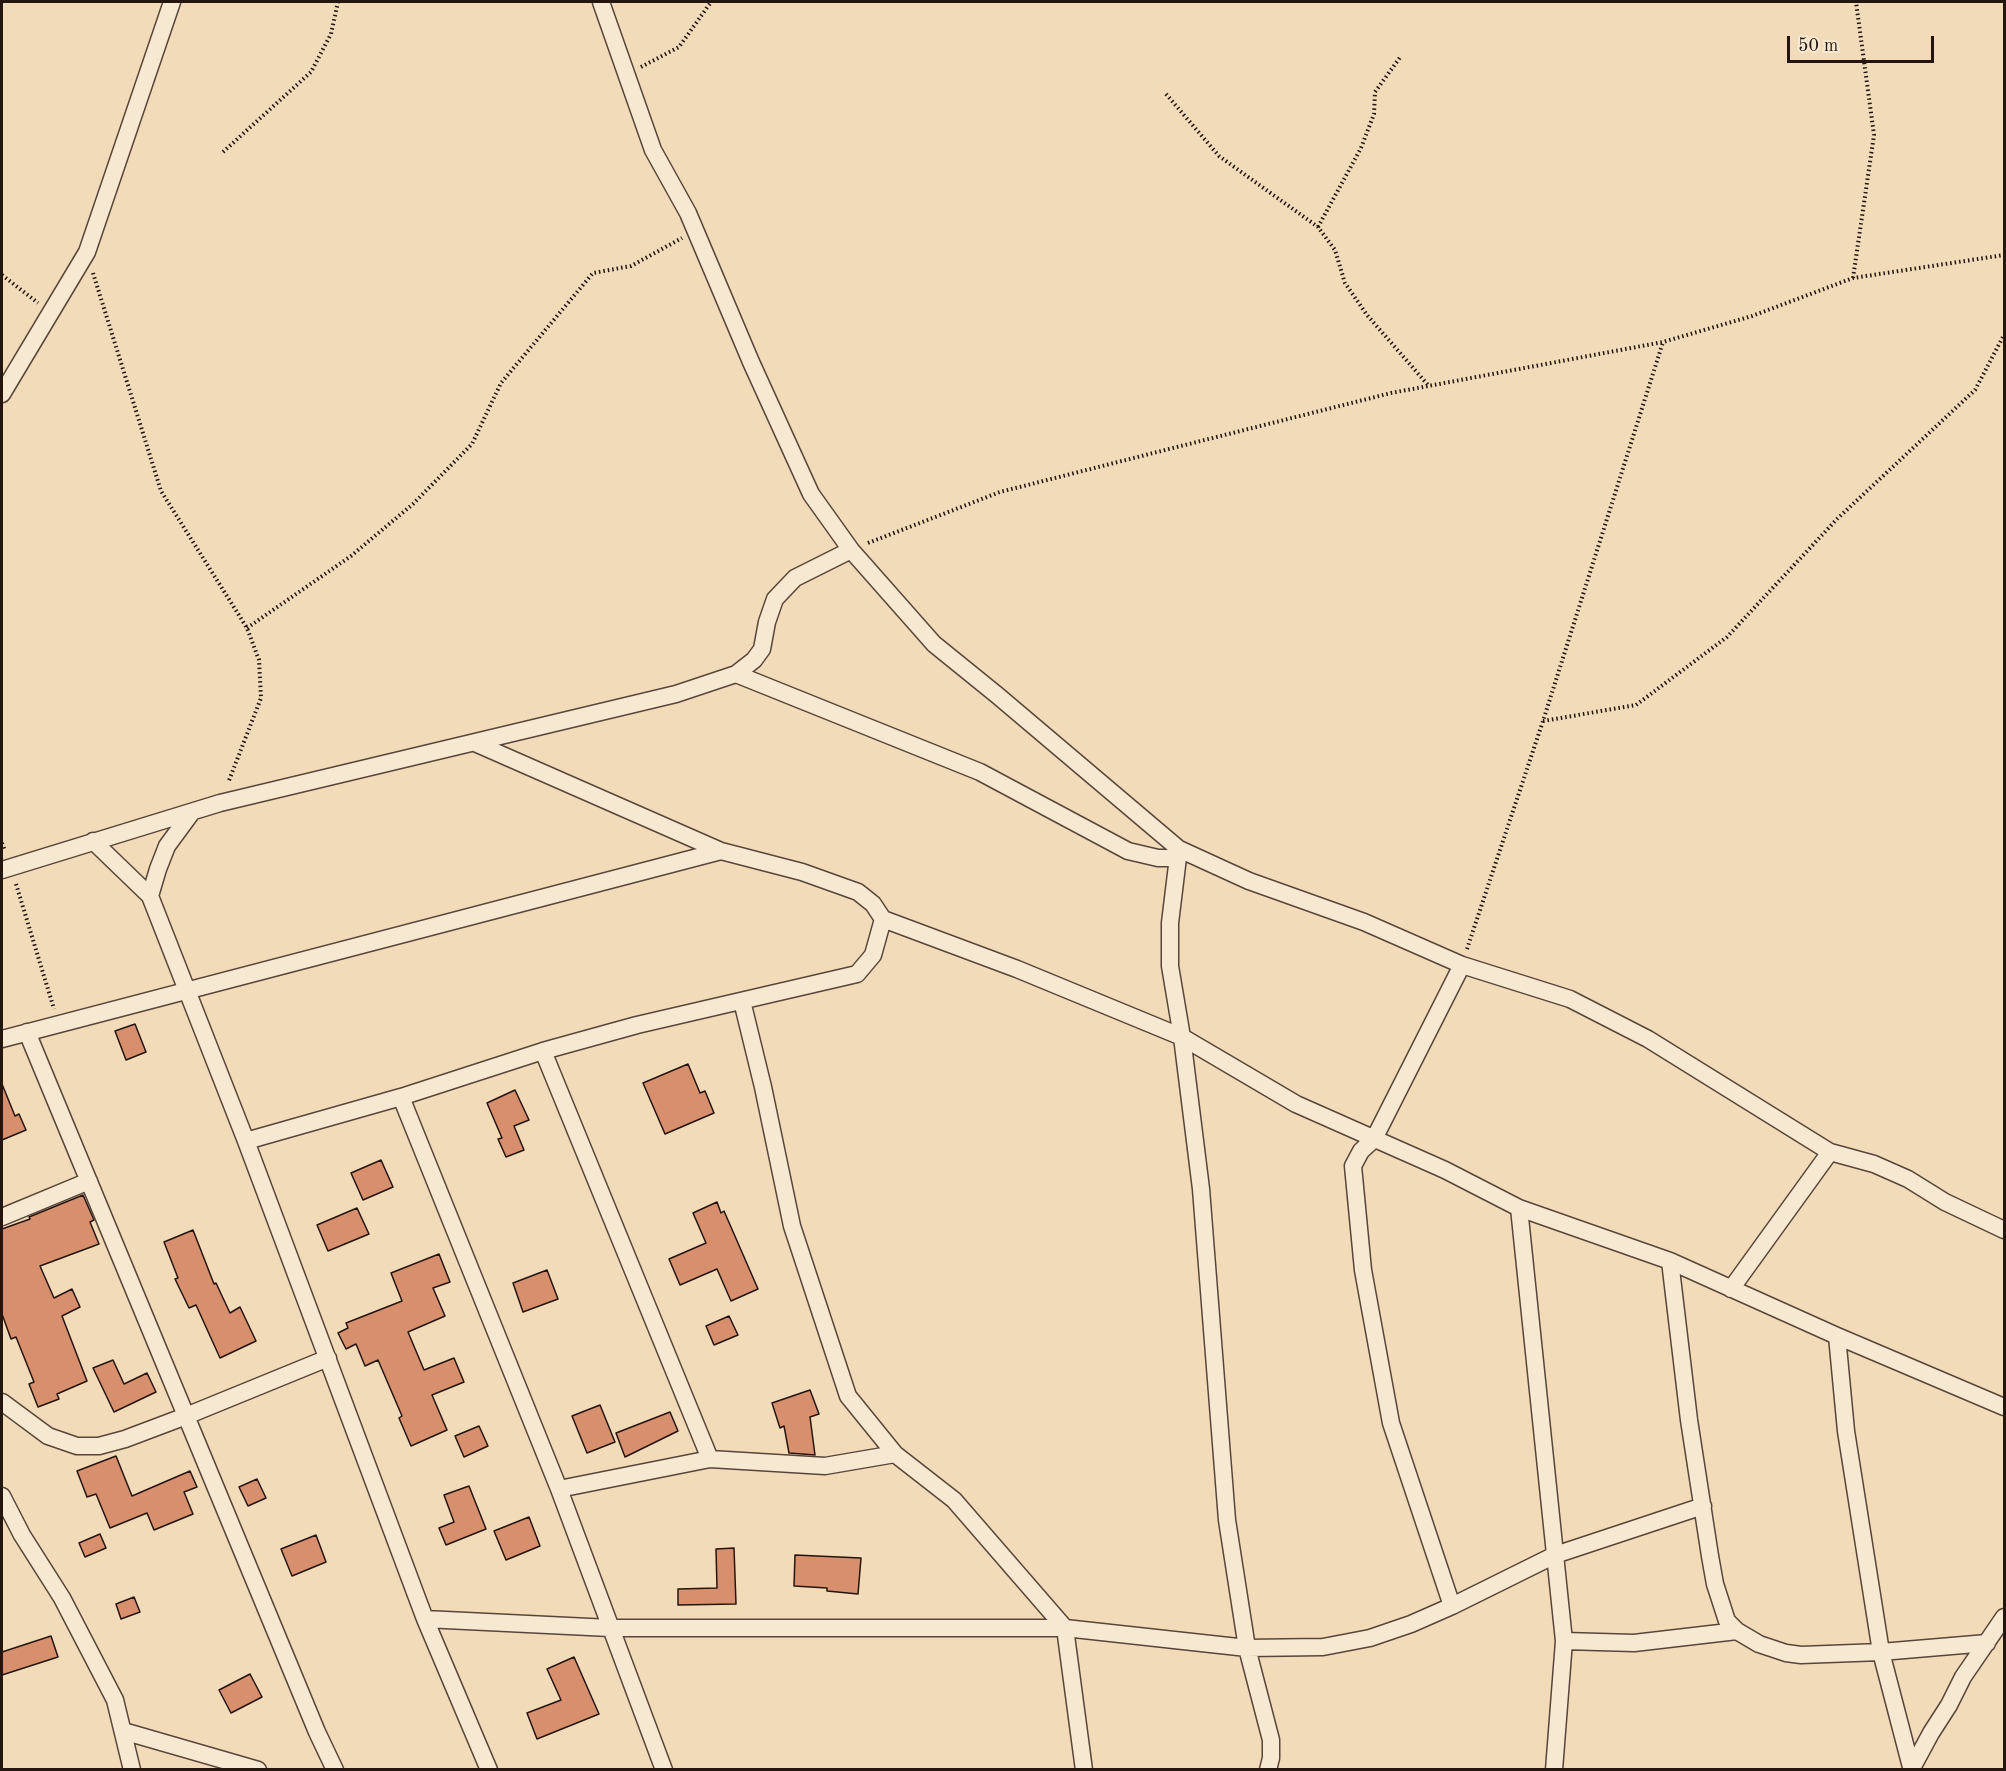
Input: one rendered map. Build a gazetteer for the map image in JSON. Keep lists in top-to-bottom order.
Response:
{
  "scale_bar": "50 m"
}
